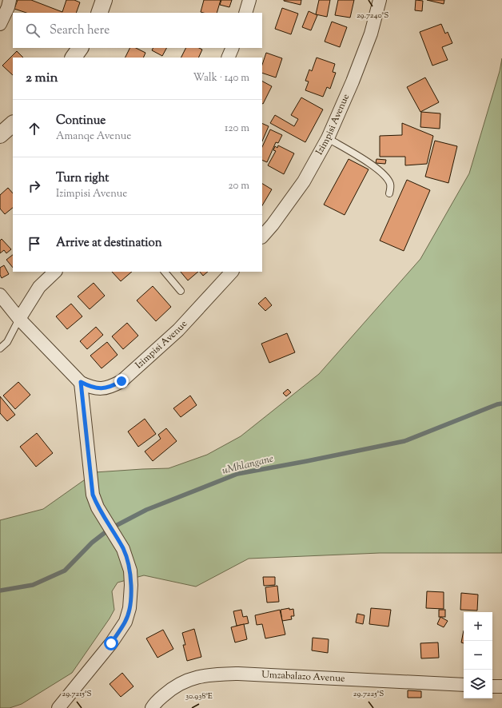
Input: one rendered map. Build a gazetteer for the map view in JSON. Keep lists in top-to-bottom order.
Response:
{
  "streets": {
    "street": ["Izimpisi Avenue", "Umzabalazo Avenue"]
  },
  "water": ["uMhlangane"],
  "page": {
    "search": "Search here",
    "heading": ["2 min", "Walk · 140 m"],
    "list": [
      ["Continue", "Amanqe Avenue", "120 m"],
      ["Turn right", "Izimpisi Avenue", "20 m"],
      "Arrive at destination"
    ],
    "map_buttons": ["+", "−"]
  },
  "coordinates": [
    "29.7240°S",
    "29.7215°S",
    "29.7225°S",
    "30.938°E"
  ]
}
